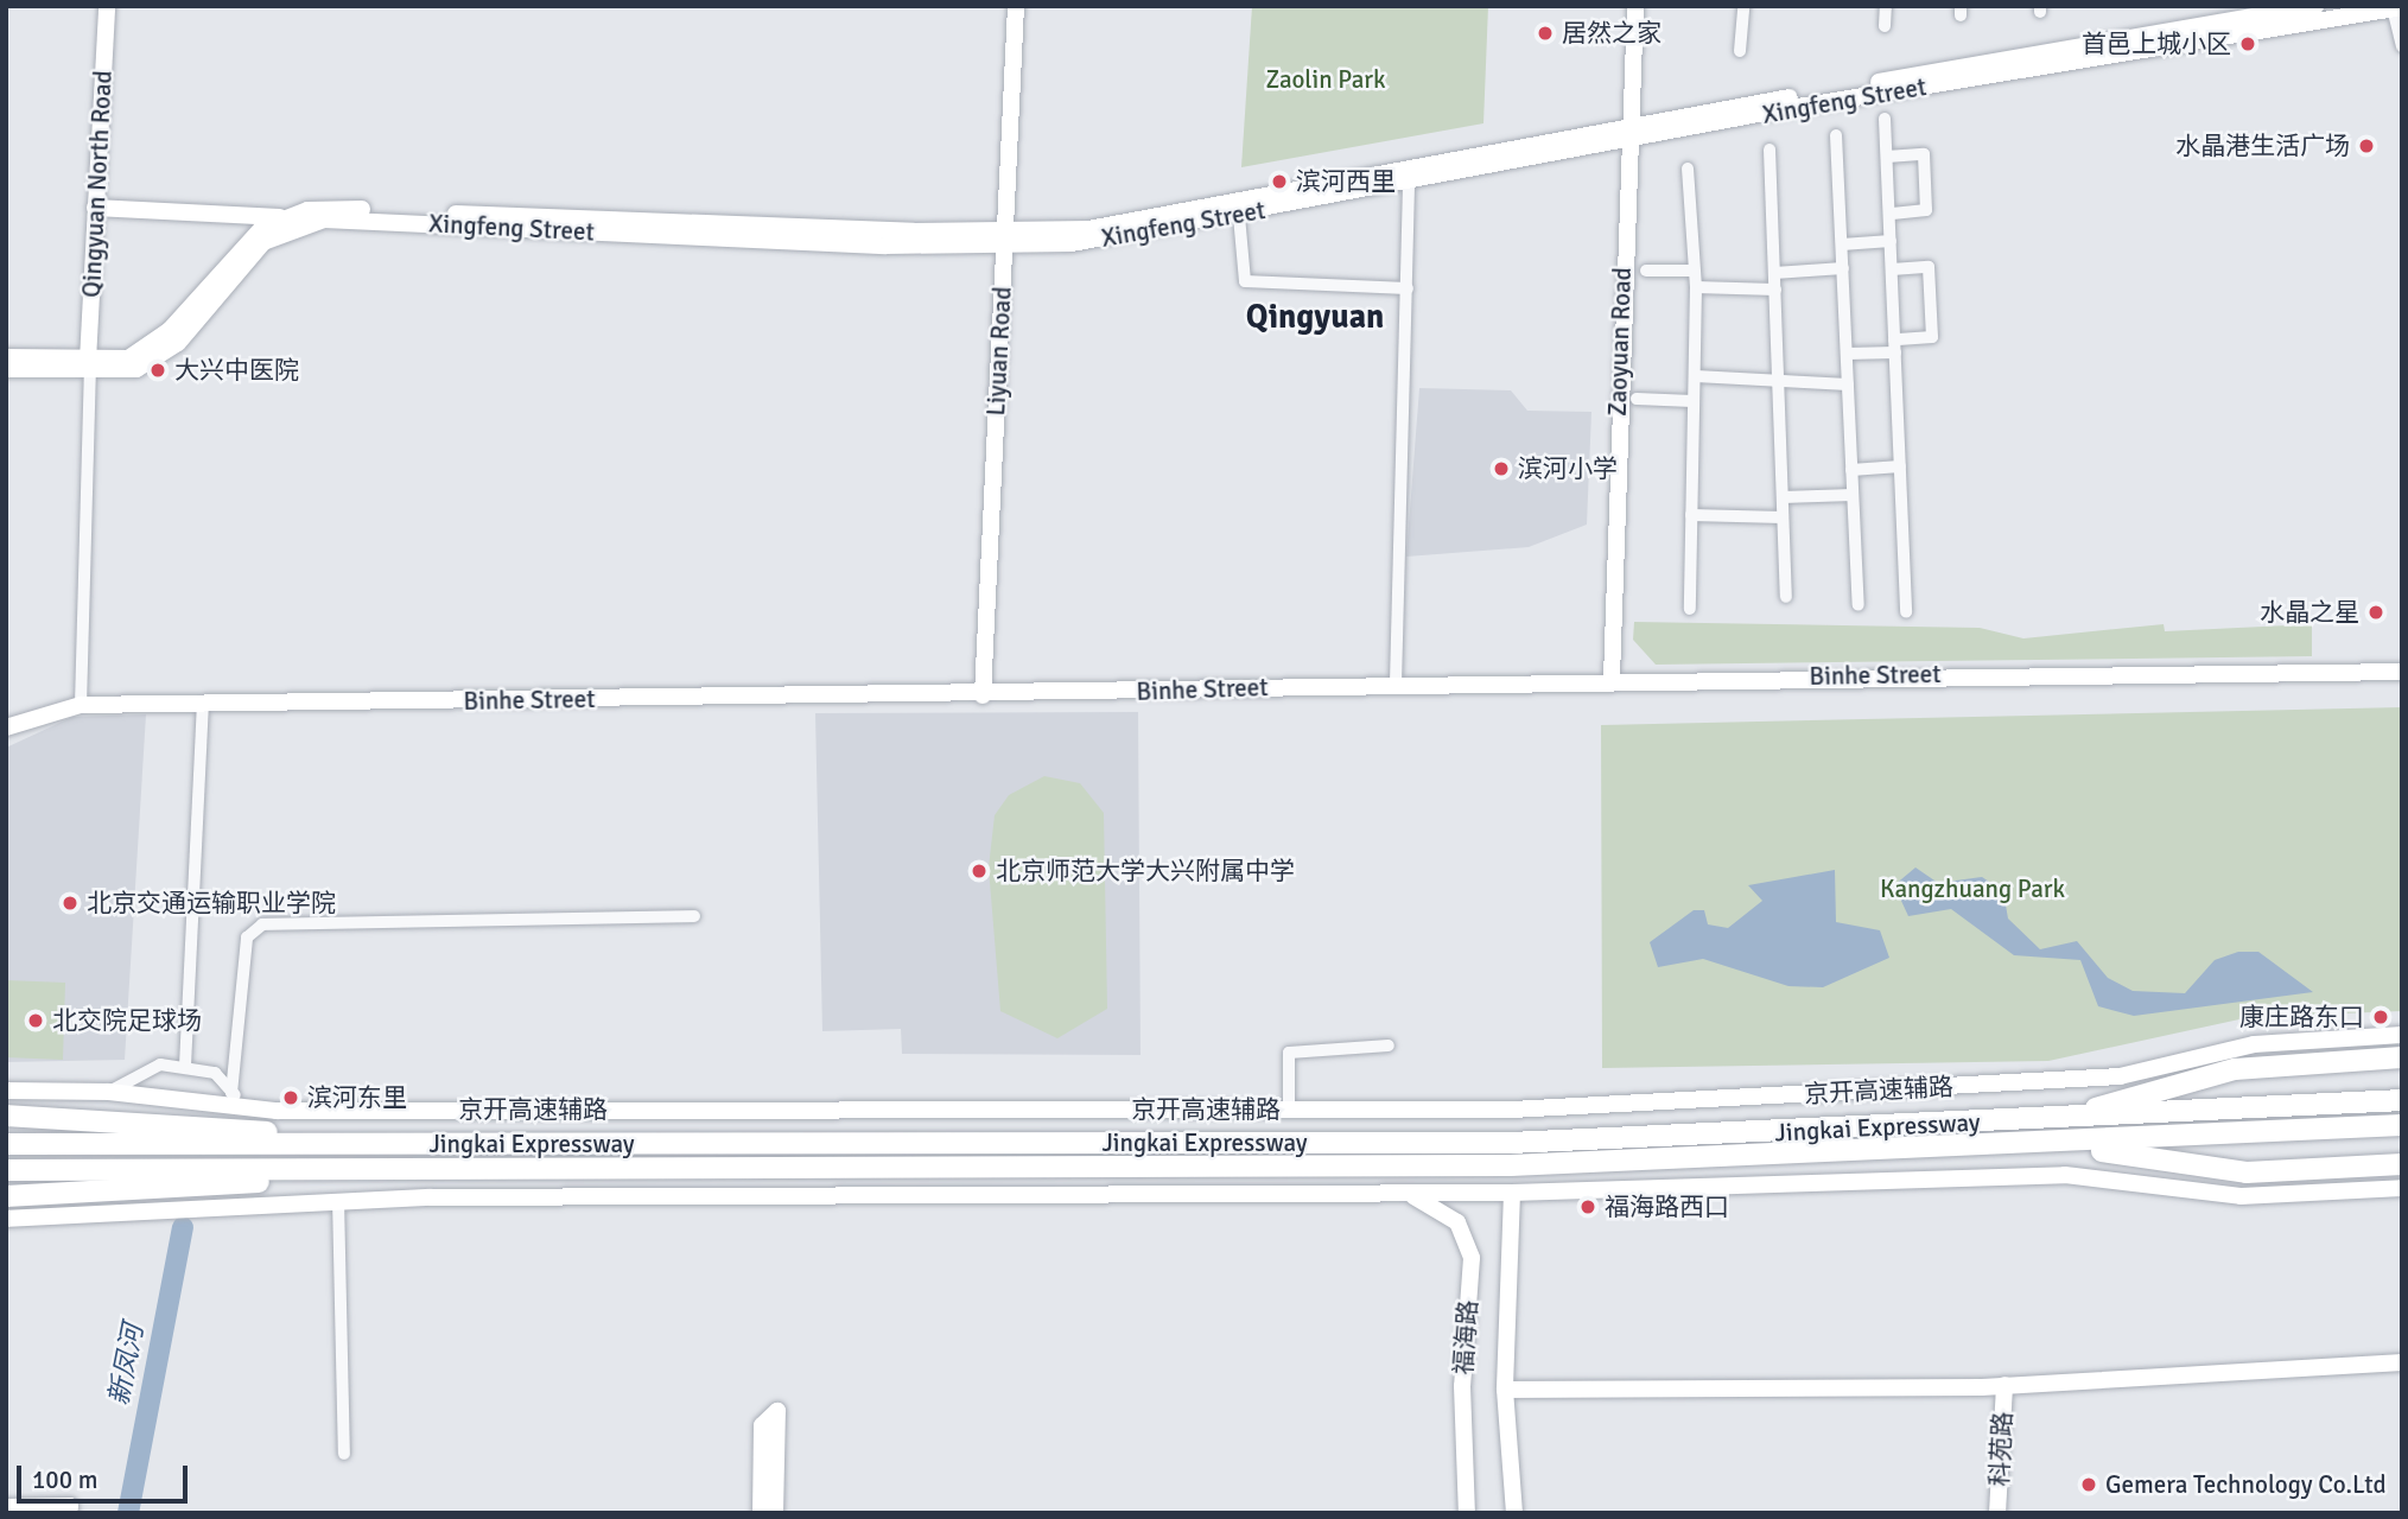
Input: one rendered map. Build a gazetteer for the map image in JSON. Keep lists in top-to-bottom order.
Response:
{
  "streets": {
    "highway": ["Jingkai Expressway"],
    "main road": [
      "Xingfeng Street",
      "Qingyuan North Road",
      "Zaoyuan Road",
      "Liyuan Road",
      "Binhe Street",
      "京开高速辅路",
      "福海路",
      "科苑路"
    ]
  },
  "crossings": [
    ["Xingfeng Street", "Qingyuan North Road"],
    ["Xingfeng Street", "Zaoyuan Road"],
    ["Xingfeng Street", "Liyuan Road"],
    ["Zaoyuan Road", "Binhe Street"],
    ["Liyuan Road", "Binhe Street"],
    ["京开高速辅路", "Jingkai Expressway"]
  ],
  "districts": ["Qingyuan"],
  "water": ["新凤河"],
  "parks": ["Zaolin Park", "Kangzhuang Park"],
  "places": [
    "居然之家",
    "首邑上城小区",
    "水晶港生活广场",
    "滨河西里",
    "大兴中医院",
    "滨河小学",
    "水晶之星",
    "北京师范大学大兴附属中学",
    "北京交通运输职业学院",
    "康庄路东口",
    "北交院足球场",
    "滨河东里",
    "福海路西口",
    "Gemera Technology Co.Ltd"
  ],
  "scale_bar": "100 m"
}
